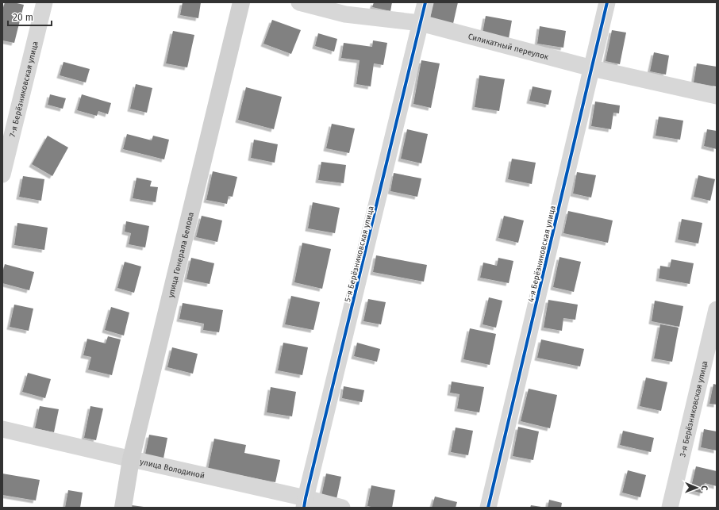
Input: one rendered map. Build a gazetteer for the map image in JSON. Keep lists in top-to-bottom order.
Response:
{
  "streets": {
    "main road": ["улица Генерала Белова"],
    "street": [
      "Силикатный переулок",
      "7-я Берёзниковская улица",
      "5-я Берёзниковская улица",
      "4-я Берёзниковская улица",
      "3-я Берёзниковская улица",
      "улица Володиной"
    ]
  },
  "crossings": [
    ["Силикатный переулок", "5-я Берёзниковская улица"],
    ["Силикатный переулок", "4-я Берёзниковская улица"],
    ["5-я Берёзниковская улица", "улица Володиной"],
    ["улица Генерала Белова", "улица Володиной"]
  ],
  "scale_bar": "20 m",
  "north": "right"
}
